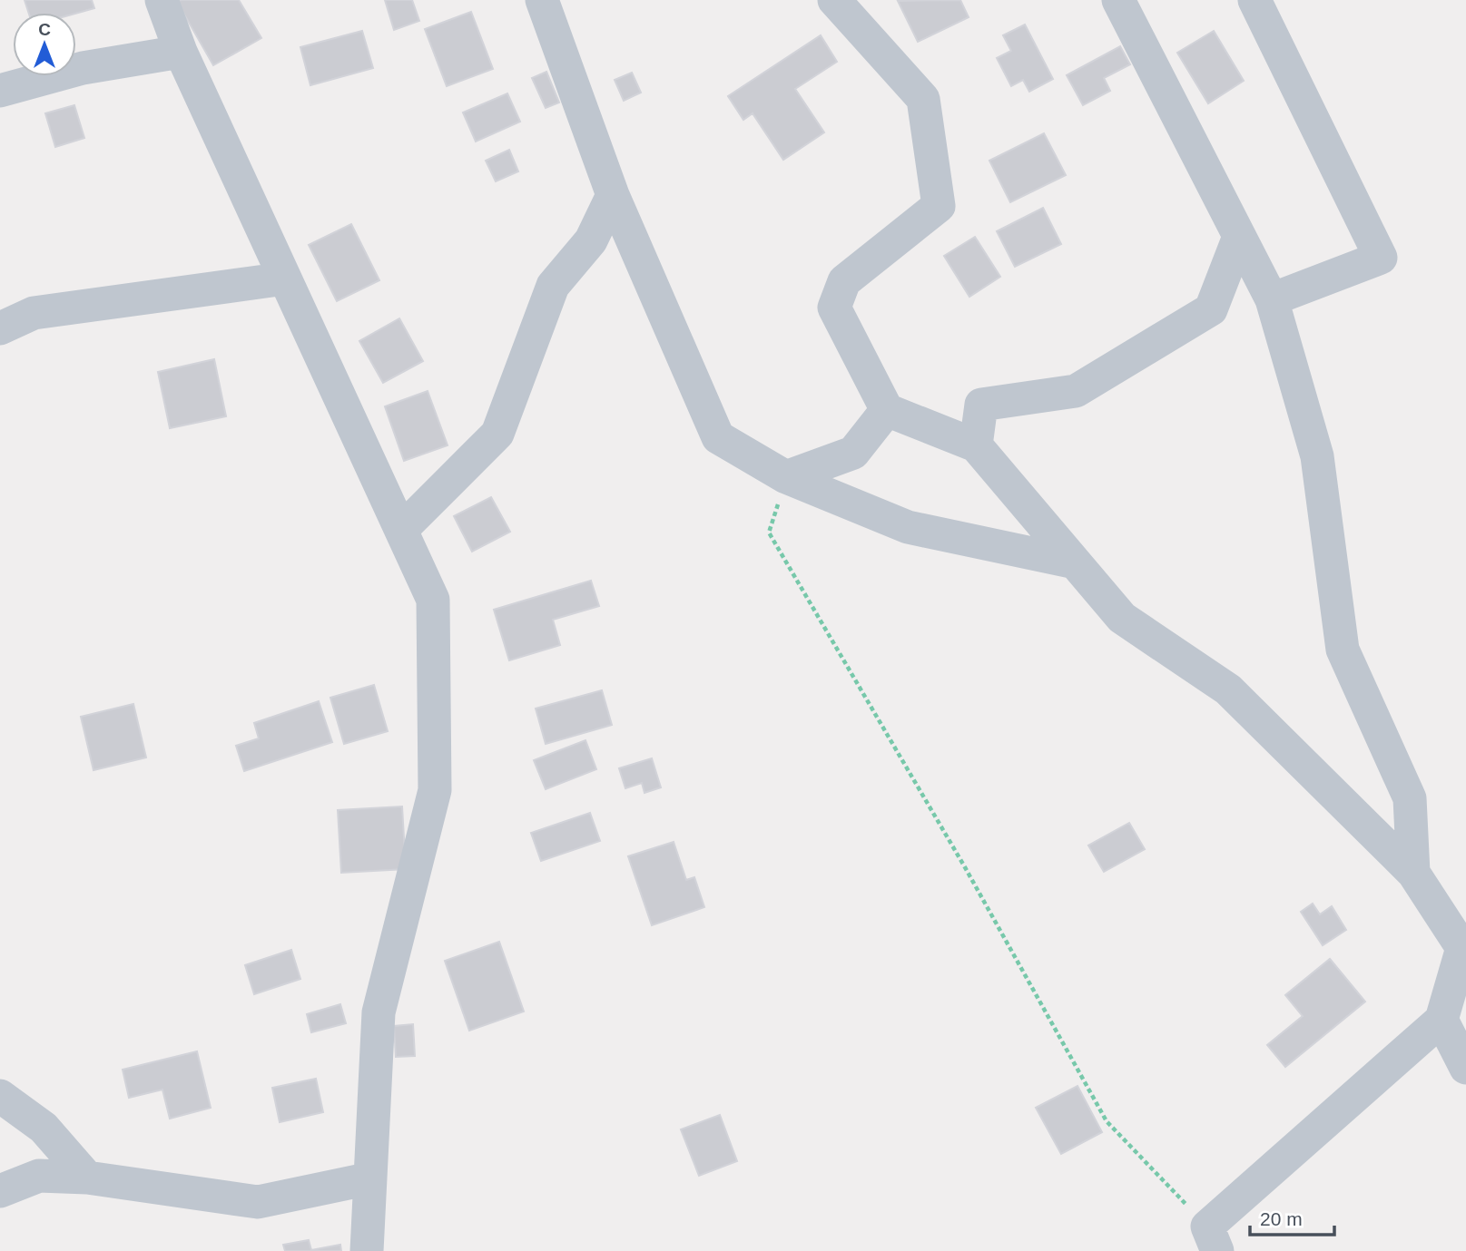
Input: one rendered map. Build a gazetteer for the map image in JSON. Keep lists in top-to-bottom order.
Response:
{
  "scale_bar": "20 m",
  "north": "top"
}
